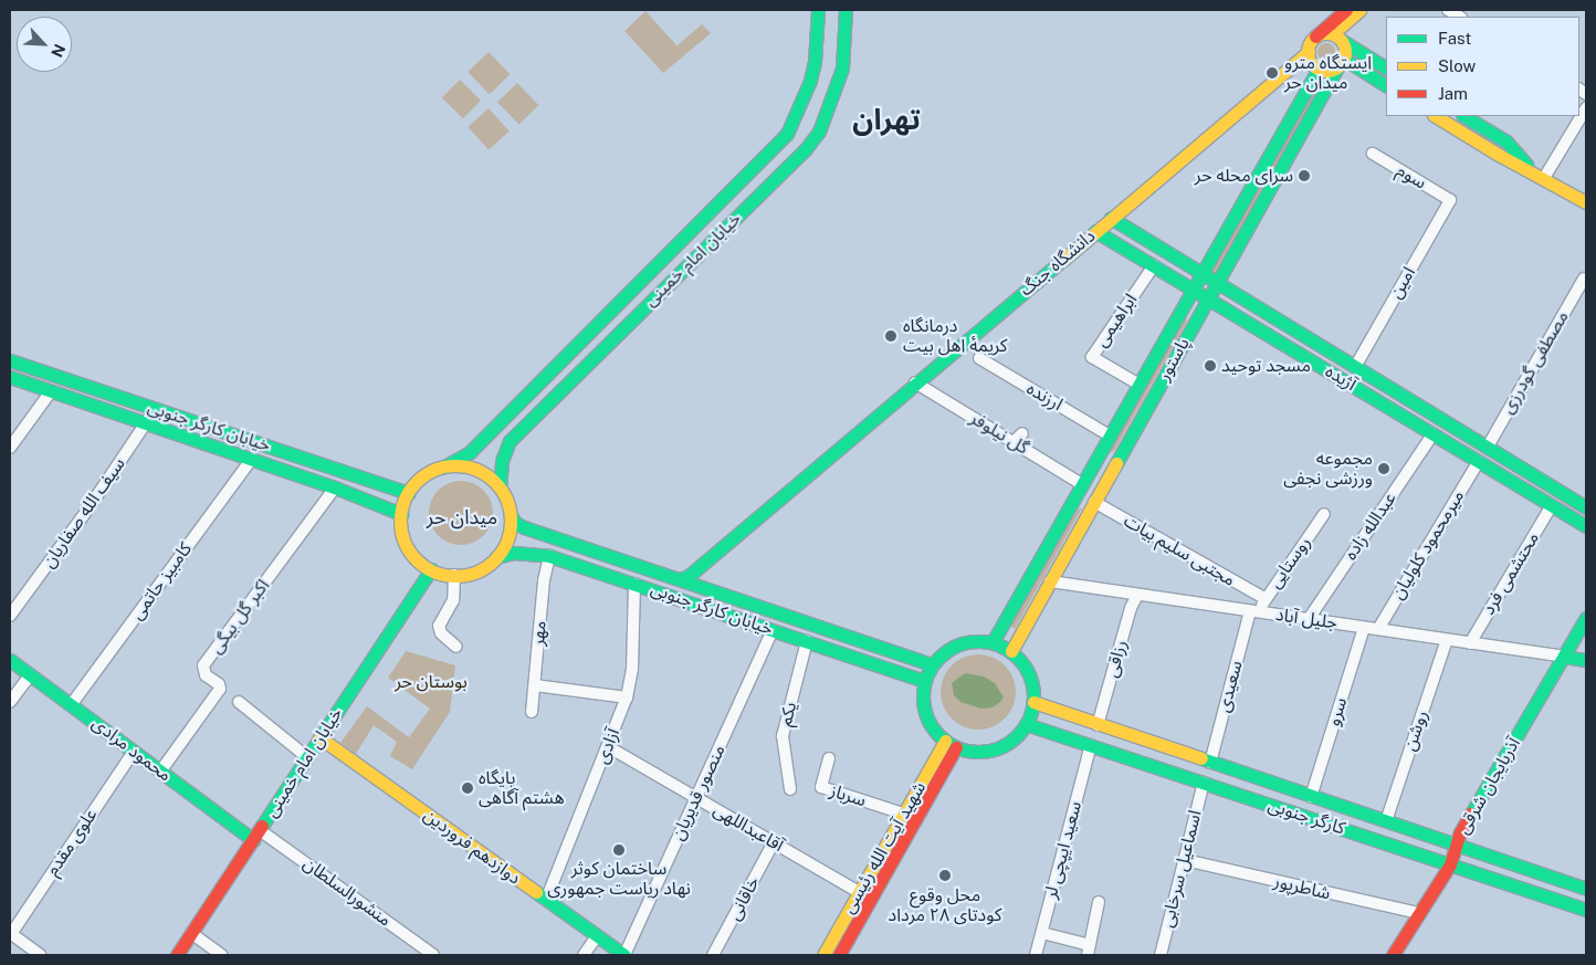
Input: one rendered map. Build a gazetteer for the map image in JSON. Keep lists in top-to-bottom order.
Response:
{
  "streets": {
    "main road": [
      "خیابان امام خمینی",
      "دانشگاه جنگ",
      "پاستور",
      "آژیده",
      "خیابان کارگر جنوبی",
      "محمود مرادی",
      "آذربایجان شرقی",
      "کارگر جنوبی",
      "دوازدهم فروردین",
      "شهید آیت الله رئیسی"
    ],
    "street": [
      "سوم",
      "امین",
      "ابراهیمی",
      "مصطفی گودرزی",
      "ارزنده",
      "گل نیلوفر",
      "سیف الله صفاریان",
      "عبدالله زاده",
      "میرمحمود کلولیان",
      "مجتبی سلیم بیات",
      "روستایی",
      "محتشمی فرد",
      "کامبیز حاتمی",
      "اکبر گل بیگی",
      "جلیل آباد",
      "مهر",
      "رزاقی",
      "سعیدی",
      "سرو",
      "یکم",
      "روشن",
      "آزادی",
      "منصور قدیریان",
      "سرباز",
      "آقاعبداللهی",
      "علوی مقدم",
      "سعید ایپچی لر",
      "اسماعیل سرخابی",
      "شاطرپور",
      "منشورالسلطان",
      "خاقانی"
    ]
  },
  "crossings": [
    ["سوم", "امین"],
    ["خیابان امام خمینی", "خیابان کارگر جنوبی"],
    ["خیابان امام خمینی", "محمود مرادی"],
    ["خیابان امام خمینی", "دوازدهم فروردین"],
    ["خیابان امام خمینی", "منشورالسلطان"],
    ["دانشگاه جنگ", "پاستور"],
    ["دانشگاه جنگ", "آژیده"],
    ["دانشگاه جنگ", "خیابان کارگر جنوبی"],
    ["دانشگاه جنگ", "گل نیلوفر"],
    ["امین", "آژیده"],
    ["ابراهیمی", "پاستور"],
    ["ابراهیمی", "آژیده"],
    ["پاستور", "آژیده"],
    ["پاستور", "ارزنده"],
    ["پاستور", "خیابان کارگر جنوبی"],
    ["پاستور", "گل نیلوفر"],
    ["پاستور", "مجتبی سلیم بیات"],
    ["پاستور", "جلیل آباد"],
    ["پاستور", "کارگر جنوبی"],
    ["پاستور", "شهید آیت الله رئیسی"],
    ["مصطفی گودرزی", "آژیده"],
    ["آژیده", "عبدالله زاده"],
    ["آژیده", "میرمحمود کلولیان"],
    ["آژیده", "محتشمی فرد"],
    ["خیابان کارگر جنوبی", "سیف الله صفاریان"],
    ["خیابان کارگر جنوبی", "کامبیز حاتمی"],
    ["خیابان کارگر جنوبی", "اکبر گل بیگی"],
    ["خیابان کارگر جنوبی", "مهر"],
    ["خیابان کارگر جنوبی", "یکم"],
    ["خیابان کارگر جنوبی", "آزادی"],
    ["خیابان کارگر جنوبی", "منصور قدیریان"],
    ["خیابان کارگر جنوبی", "کارگر جنوبی"],
    ["خیابان کارگر جنوبی", "شهید آیت الله رئیسی"],
    ["عبدالله زاده", "جلیل آباد"],
    ["میرمحمود کلولیان", "جلیل آباد"],
    ["مجتبی سلیم بیات", "روستایی"],
    ["روستایی", "جلیل آباد"],
    ["روستایی", "سعیدی"],
    ["محتشمی فرد", "جلیل آباد"],
    ["کامبیز حاتمی", "محمود مرادی"],
    ["اکبر گل بیگی", "محمود مرادی"],
    ["جلیل آباد", "رزاقی"],
    ["جلیل آباد", "سعیدی"],
    ["جلیل آباد", "سرو"],
    ["جلیل آباد", "روشن"],
    ["جلیل آباد", "آذربایجان شرقی"],
    ["رزاقی", "کارگر جنوبی"],
    ["سعیدی", "کارگر جنوبی"],
    ["سرو", "کارگر جنوبی"],
    ["روشن", "کارگر جنوبی"],
    ["آزادی", "آقاعبداللهی"],
    ["آزادی", "دوازدهم فروردین"],
    ["محمود مرادی", "علوی مقدم"],
    ["محمود مرادی", "منشورالسلطان"],
    ["آذربایجان شرقی", "کارگر جنوبی"],
    ["آذربایجان شرقی", "شاطرپور"],
    ["منصور قدیریان", "آقاعبداللهی"],
    ["منصور قدیریان", "دوازدهم فروردین"],
    ["سرباز", "شهید آیت الله رئیسی"],
    ["کارگر جنوبی", "شهید آیت الله رئیسی"],
    ["کارگر جنوبی", "سعید ایپچی لر"],
    ["کارگر جنوبی", "اسماعیل سرخابی"],
    ["آقاعبداللهی", "شهید آیت الله رئیسی"],
    ["آقاعبداللهی", "خاقانی"],
    ["اسماعیل سرخابی", "شاطرپور"]
  ],
  "districts": ["تهران", "میدان حر"],
  "parks": ["بوستان حر"],
  "places": [
    "ایستگاه مترو میدان حر",
    "سرای محله حر",
    "درمانگاه کریمهٔ اهل بیت",
    "مسجد توحید",
    "مجموعه ورزشی نجفی",
    "پایگاه هشتم آگاهی",
    "ساختمان کوثر نهاد ریاست جمهوری",
    "محل وقوع کودتای ۲۸ مرداد"
  ],
  "legend": ["Fast", "Slow", "Jam"],
  "north": "bottom right"
}
